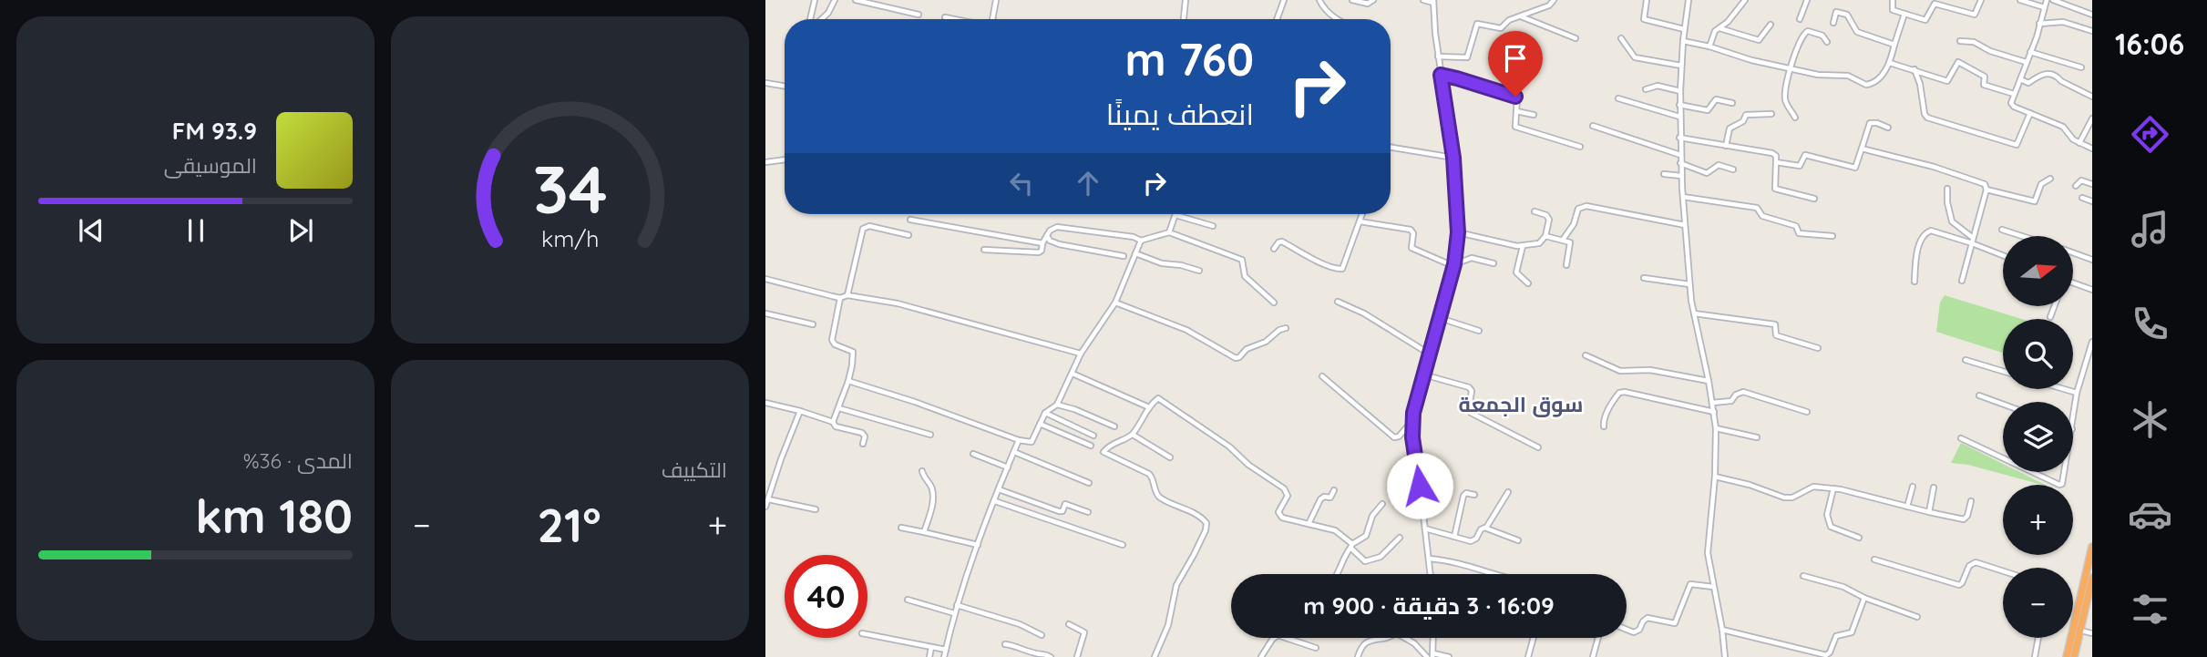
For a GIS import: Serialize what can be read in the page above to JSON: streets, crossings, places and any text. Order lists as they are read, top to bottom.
{
  "districts": ["سوق الجمعة"],
  "north": "right",
  "page": {
    "tabs": "16:06",
    "turn": ["760 m", "انعطف يمينًا"],
    "song": ["93.9 FM", "الموسيقى"],
    "map_buttons": ["+", "−"],
    "tile": [
      "التكييف",
      ["المدى · 36%", "180 km"]
    ],
    "heat": ["−", "21°", "+"],
    "limit": "40",
    "trip": "16:09 · 3 دقيقة · 900 m",
    "gauge": ["34", "km/h"]
  }
}
